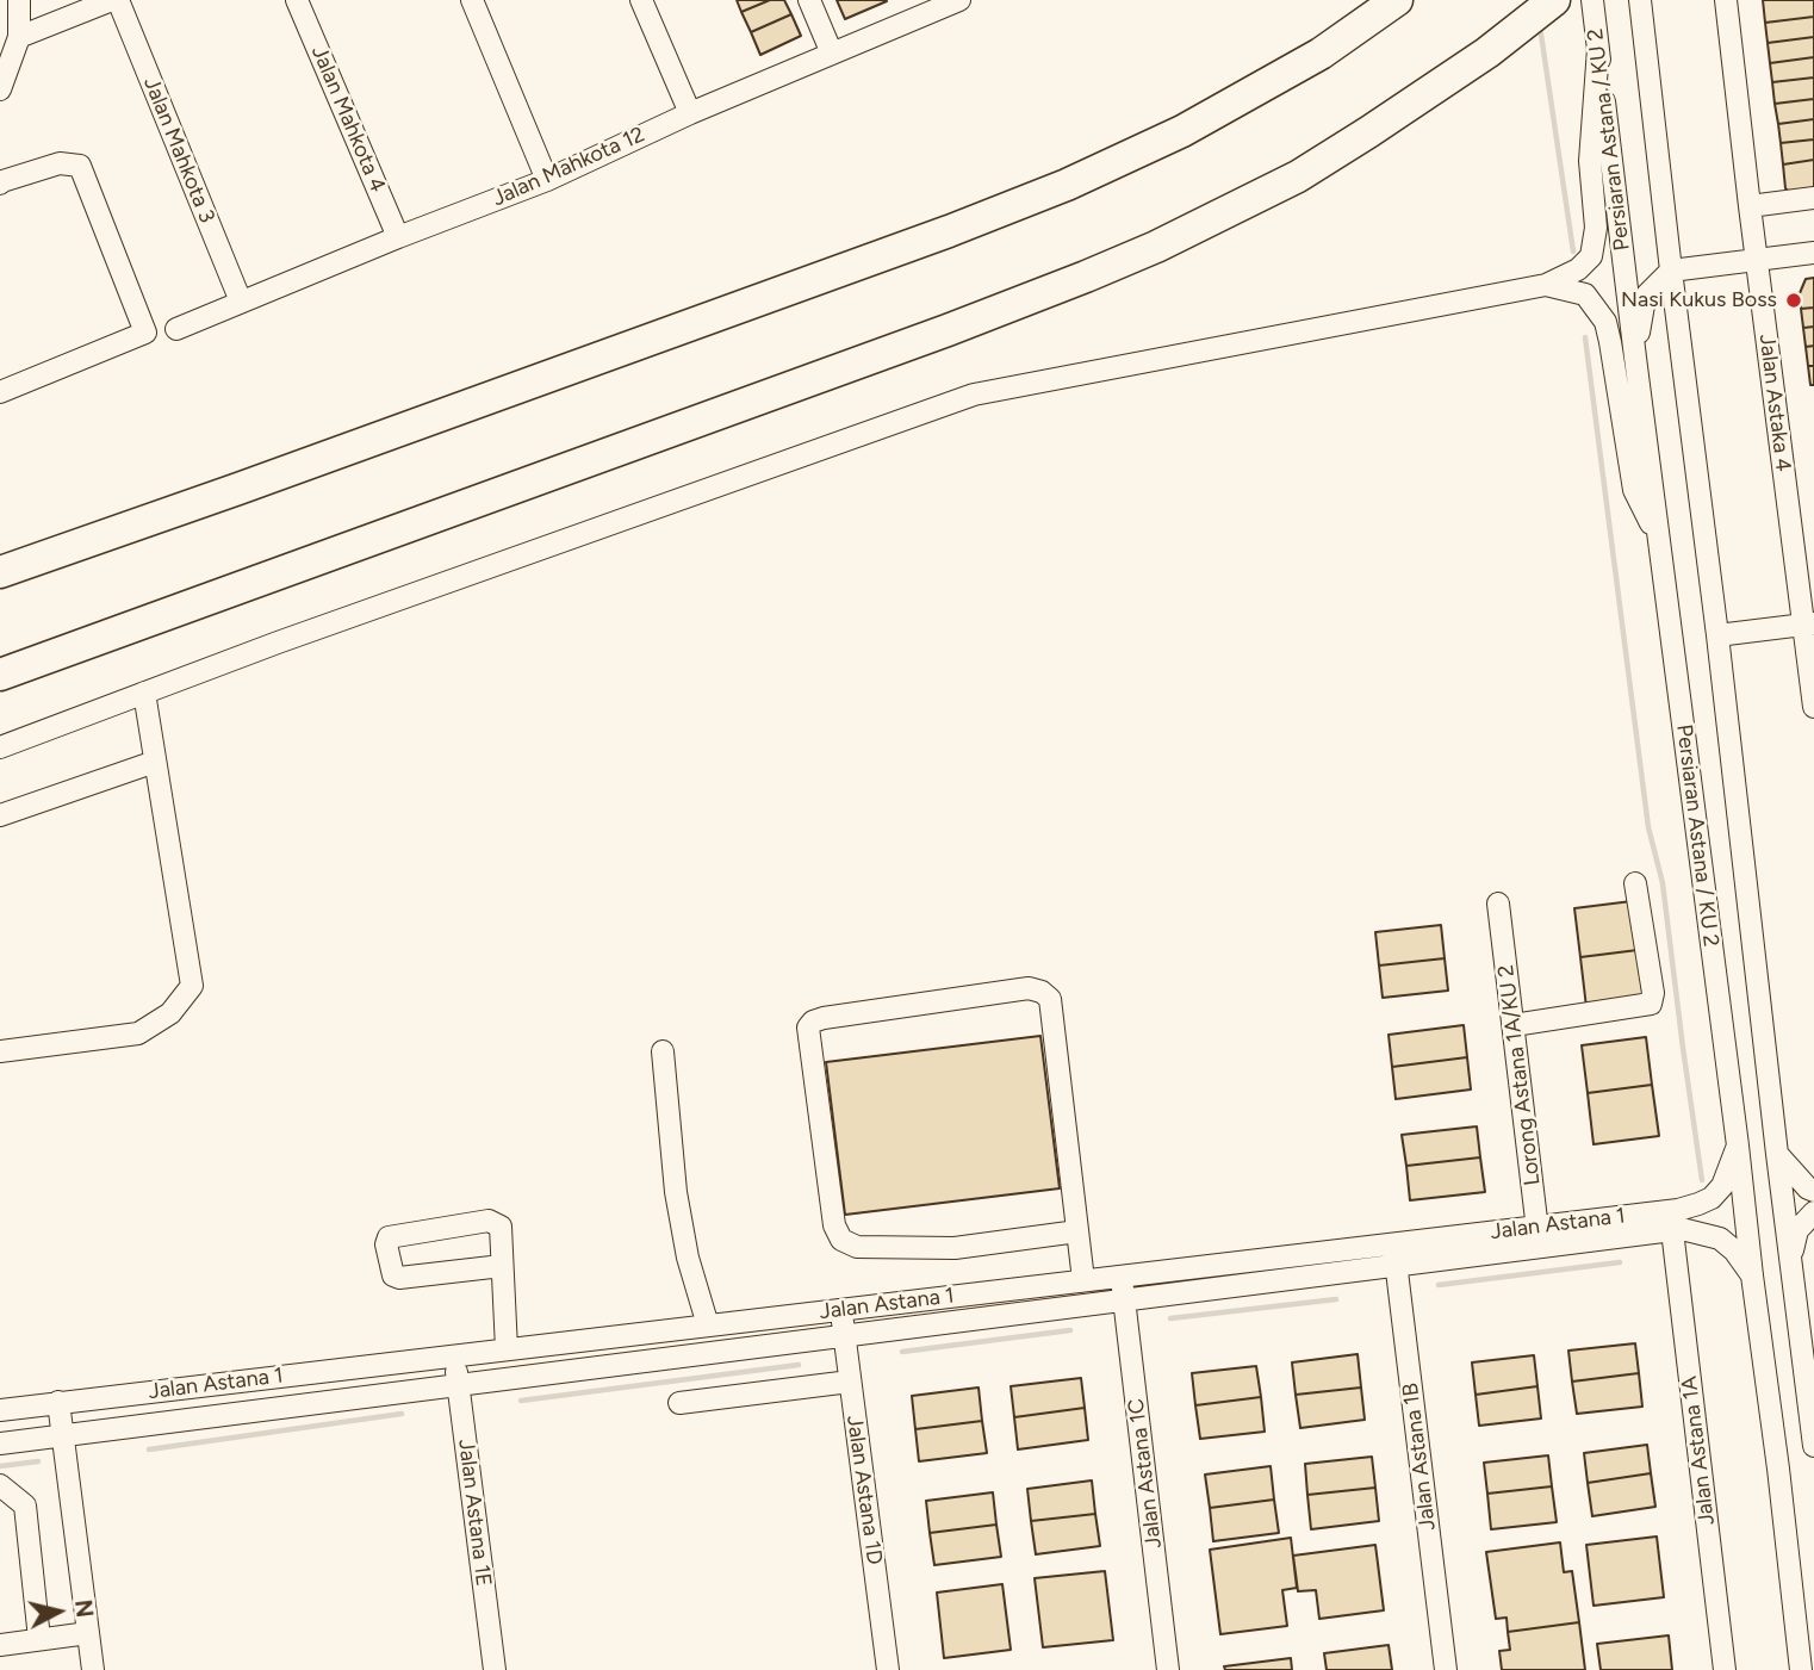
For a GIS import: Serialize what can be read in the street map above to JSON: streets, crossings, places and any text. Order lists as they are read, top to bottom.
{
  "streets": {
    "street": [
      "Jalan Mahkota 4",
      "Persiaran Astana / KU 2",
      "Jalan Mahkota 3",
      "Jalan Mahkota 12",
      "Jalan Astaka 4",
      "Lorong Astana 1A/KU 2",
      "Jalan Astana 1",
      "Jalan Astana 1A",
      "Jalan Astana 1B",
      "Jalan Astana 1C",
      "Jalan Astana 1D",
      "Jalan Astana 1E"
    ]
  },
  "crossings": [
    ["Jalan Mahkota 4", "Jalan Mahkota 12"],
    ["Persiaran Astana / KU 2", "Jalan Astana 1"],
    ["Jalan Mahkota 3", "Jalan Mahkota 12"],
    ["Lorong Astana 1A/KU 2", "Jalan Astana 1"],
    ["Jalan Astana 1", "Jalan Astana 1A"],
    ["Jalan Astana 1", "Jalan Astana 1B"],
    ["Jalan Astana 1", "Jalan Astana 1C"],
    ["Jalan Astana 1", "Jalan Astana 1D"],
    ["Jalan Astana 1", "Jalan Astana 1E"]
  ],
  "places": ["Nasi Kukus Boss"],
  "north": "right"
}
